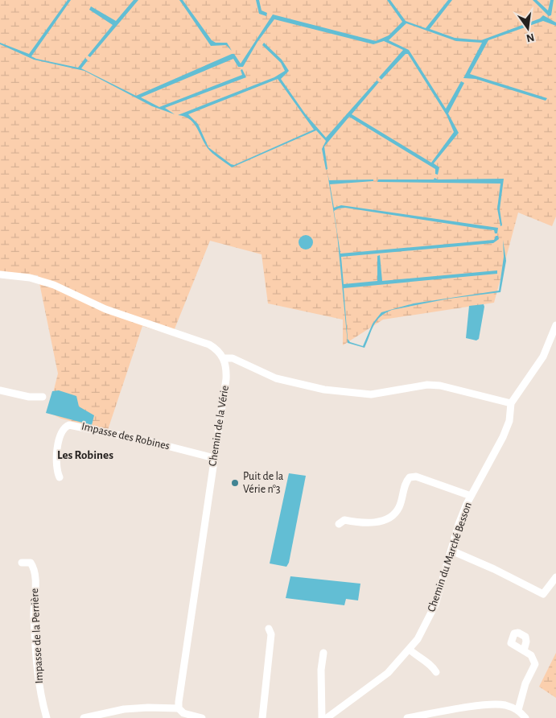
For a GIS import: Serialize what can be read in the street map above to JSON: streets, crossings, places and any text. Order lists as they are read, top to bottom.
{
  "streets": {
    "street": [
      "Chemin de la Vérie",
      "Impasse des Robines",
      "Chemin du Marché Besson",
      "Impasse de la Perrière"
    ]
  },
  "crossings": [
    ["Chemin de la Vérie", "Impasse des Robines"]
  ],
  "districts": ["Les Robines"],
  "places": ["Puit de la Vérie n°3"],
  "north": "bottom"
}
